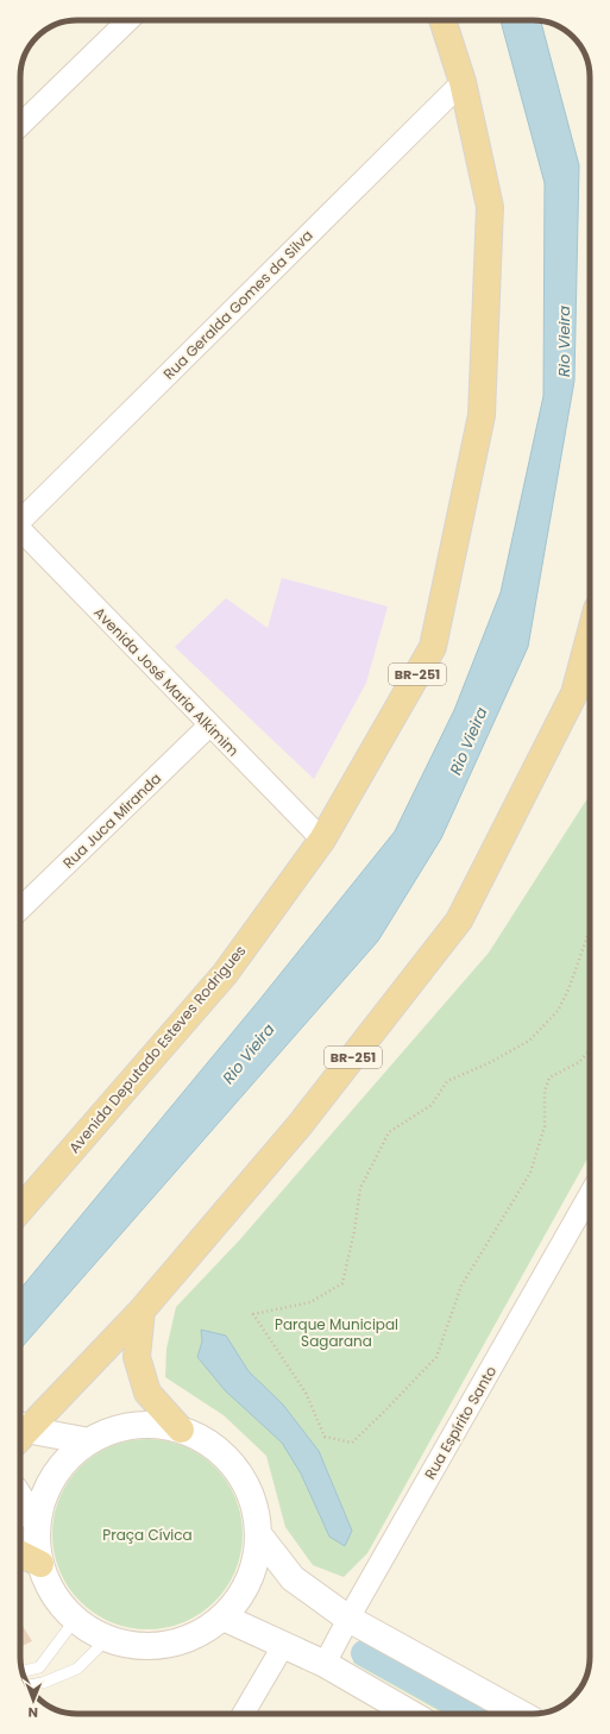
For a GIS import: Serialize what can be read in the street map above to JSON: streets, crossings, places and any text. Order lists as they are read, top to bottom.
{
  "streets": {
    "main road": ["BR-251", "Avenida Deputado Esteves Rodrigues"],
    "street": [
      "Rua Geralda Gomes da Silva",
      "Avenida José Maria Alkimim",
      "Rua Juca Miranda",
      "Rua Espírito Santo"
    ]
  },
  "crossings": [
    ["Rua Geralda Gomes da Silva", "Avenida Deputado Esteves Rodrigues"],
    ["Avenida José Maria Alkimim", "Rua Juca Miranda"],
    ["Avenida José Maria Alkimim", "Avenida Deputado Esteves Rodrigues"]
  ],
  "water": ["Rio Vieira"],
  "parks": ["Parque Municipal Sagarana", "Praça Cívica"],
  "north": "bottom"
}
